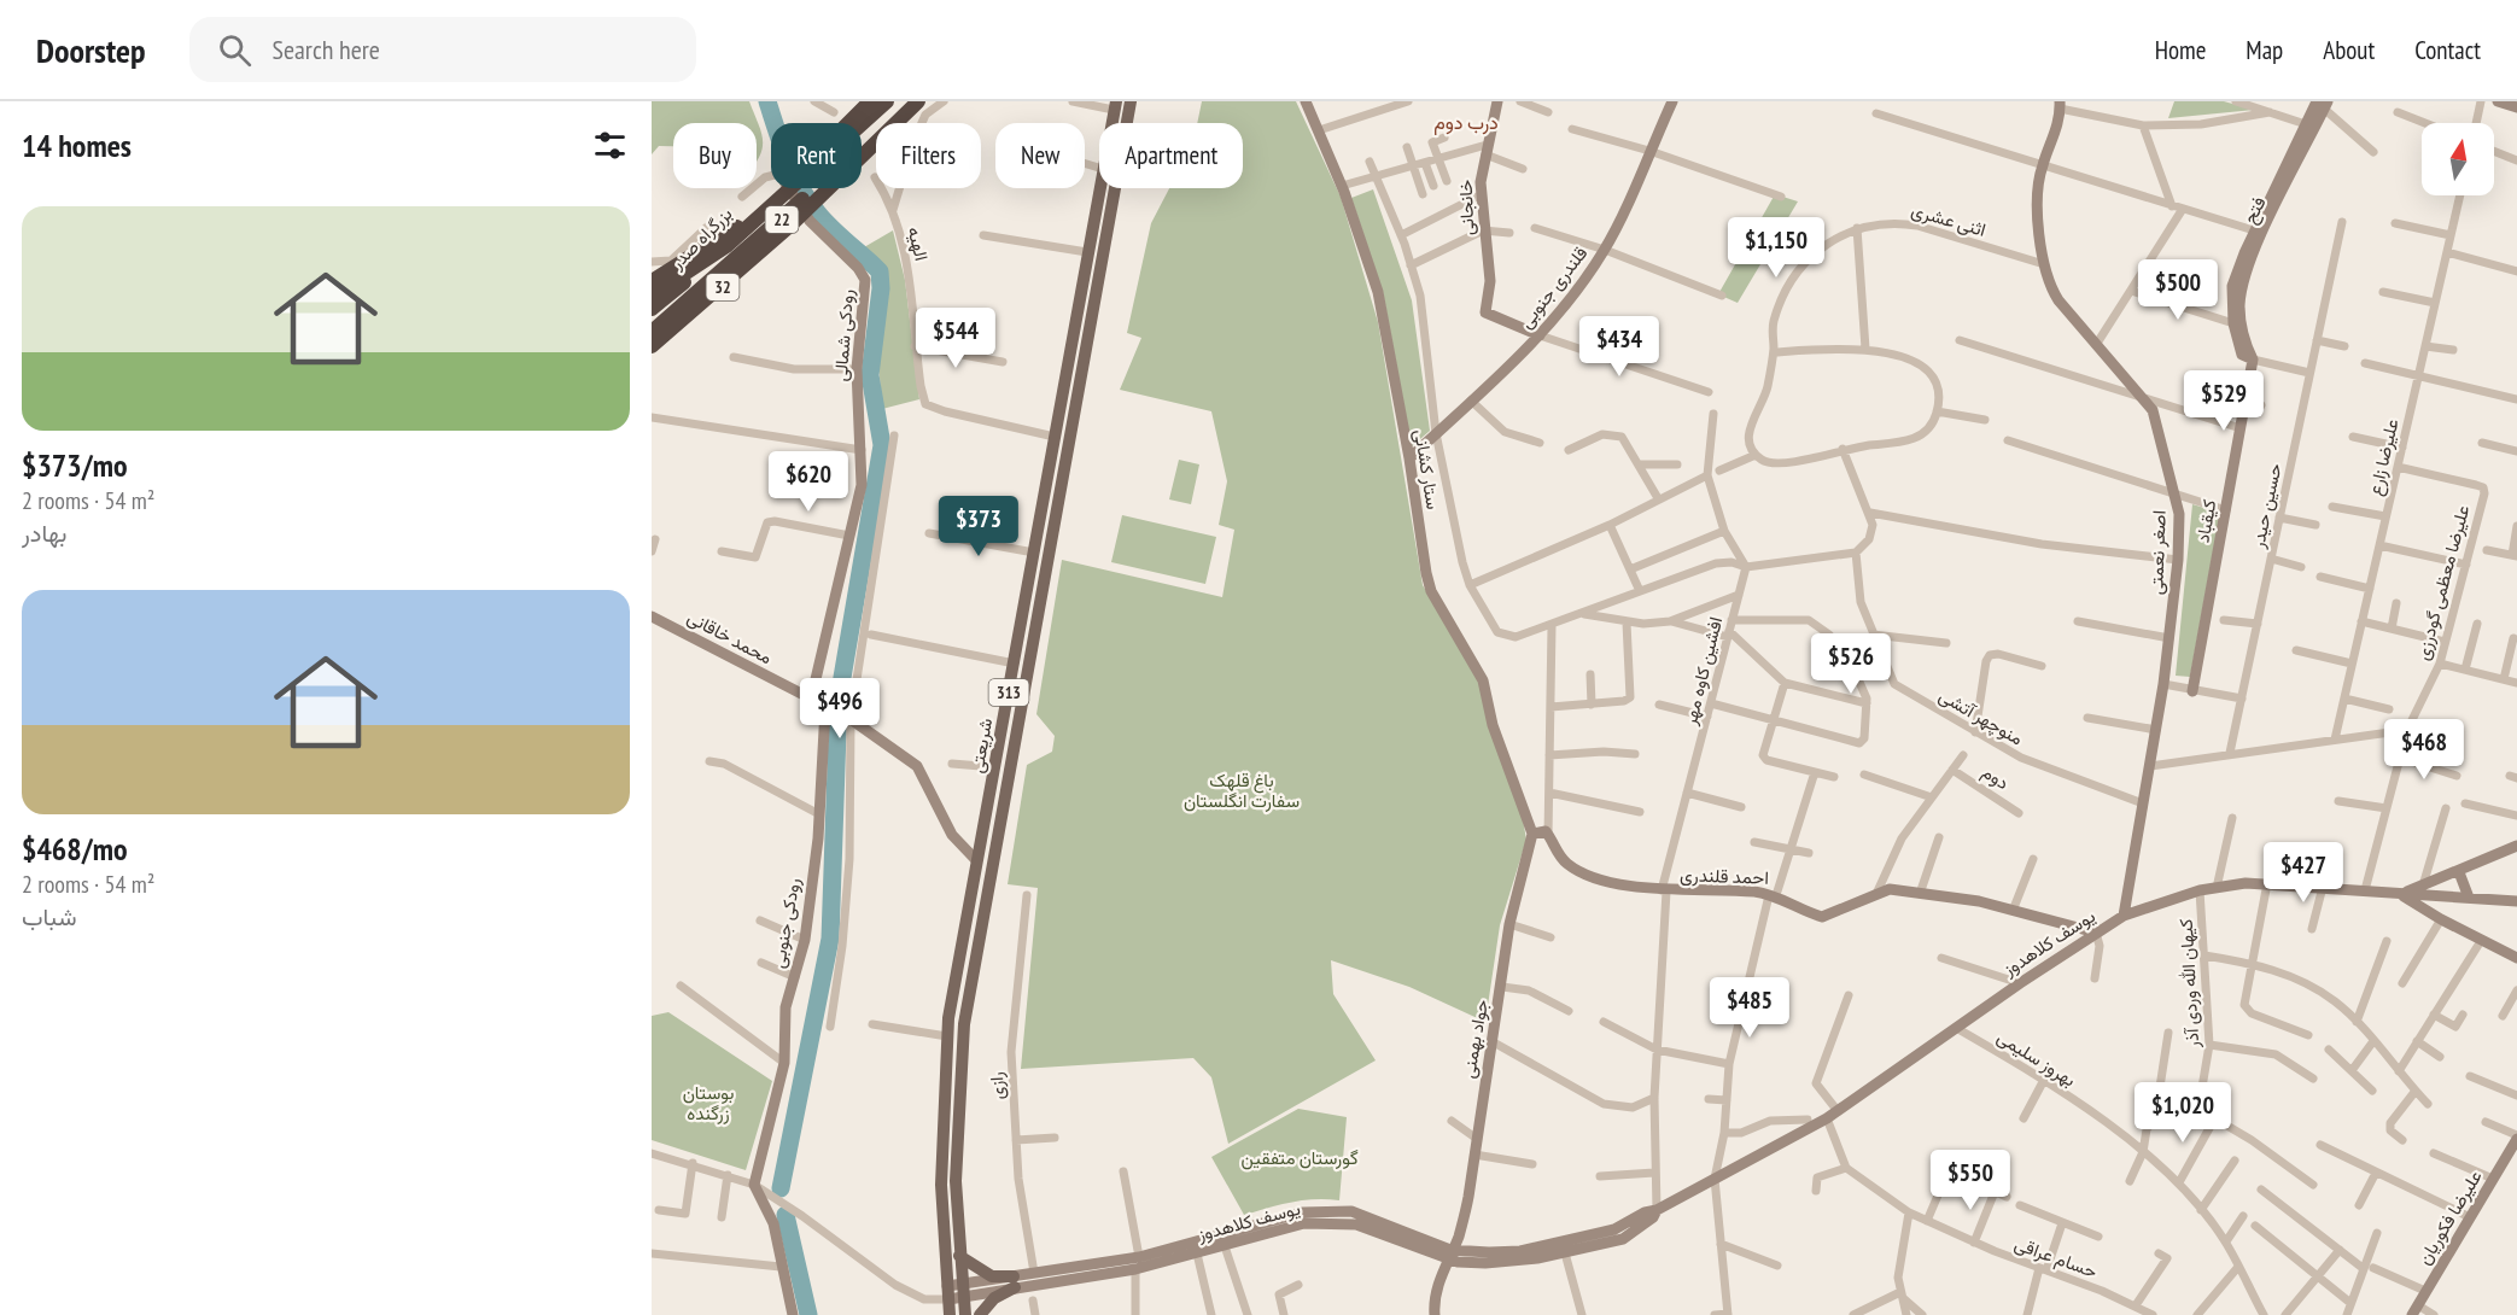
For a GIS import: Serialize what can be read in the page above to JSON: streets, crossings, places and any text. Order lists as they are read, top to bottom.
{
  "streets": {
    "highway": ["22", "بزرگراه صدر", "32"],
    "main road": ["313", "شریعتی"],
    "street": [
      "خانجانی",
      "فتح",
      "اثنی عشری",
      "الهیه",
      "قلندری جنوبی",
      "رودکی شمالی",
      "علیرضا زارع",
      "ستار کشانی",
      "حسین حیدر",
      "کیقباد",
      "اصغر نعمتی",
      "علیرضا معظمی گودرزی",
      "محمد خاقانی",
      "افشین کاوه مهر",
      "منوچهر آتشی",
      "دوم",
      "احمد قلندری",
      "رودکی جنوبی",
      "یوسف کلاهدوز",
      "کیهان الله وردی آذر",
      "جواد بهمنی",
      "بهروز سلیمی",
      "رازی",
      "علیرضا فکوریان",
      "حسام عراقی"
    ]
  },
  "crossings": [
    ["خانجانی", "قلندری جنوبی"],
    ["فتح", "کیقباد"],
    ["اثنی عشری", "اصغر نعمتی"],
    ["الهیه", "شریعتی"],
    ["قلندری جنوبی", "ستار کشانی"],
    ["رودکی شمالی", "محمد خاقانی"],
    ["علیرضا زارع", "علیرضا معظمی گودرزی"],
    ["ستار کشانی", "جواد بهمنی"],
    ["اصغر نعمتی", "منوچهر آتشی"],
    ["اصغر نعمتی", "یوسف کلاهدوز"],
    ["علیرضا معظمی گودرزی", "یوسف کلاهدوز"],
    ["محمد خاقانی", "شریعتی"],
    ["محمد خاقانی", "رودکی جنوبی"],
    ["افشین کاوه مهر", "احمد قلندری"],
    ["افشین کاوه مهر", "یوسف کلاهدوز"],
    ["شریعتی", "یوسف کلاهدوز"],
    ["احمد قلندری", "یوسف کلاهدوز"],
    ["یوسف کلاهدوز", "کیهان الله وردی آذر"],
    ["یوسف کلاهدوز", "جواد بهمنی"],
    ["یوسف کلاهدوز", "بهروز سلیمی"],
    ["یوسف کلاهدوز", "رازی"]
  ],
  "districts": ["درب دوم"],
  "parks": ["باغ قلهک سفارت انگلستان", "بوستان زرگنده", "گورستان متفقین"],
  "north": "top",
  "page": {
    "header": "Doorstep",
    "search": "Search here",
    "nav": [
      "Home",
      "Map",
      "About",
      "Contact"
    ],
    "heading": "14 homes",
    "chip": [
      "Buy",
      "Rent",
      "Filters",
      "New",
      "Apartment"
    ],
    "list": [
      {
        "name": "$373/mo",
        "note": "2 rooms · 54 m² · بهادر"
      },
      {
        "name": "$468/mo",
        "note": "2 rooms · 54 m² · شباب"
      }
    ],
    "price": [
      "$1,150",
      "$500",
      "$544",
      "$434",
      "$529",
      "$620",
      "$373",
      "$526",
      "$496",
      "$468",
      "$427",
      "$485",
      "$1,020",
      "$550"
    ]
  }
}
